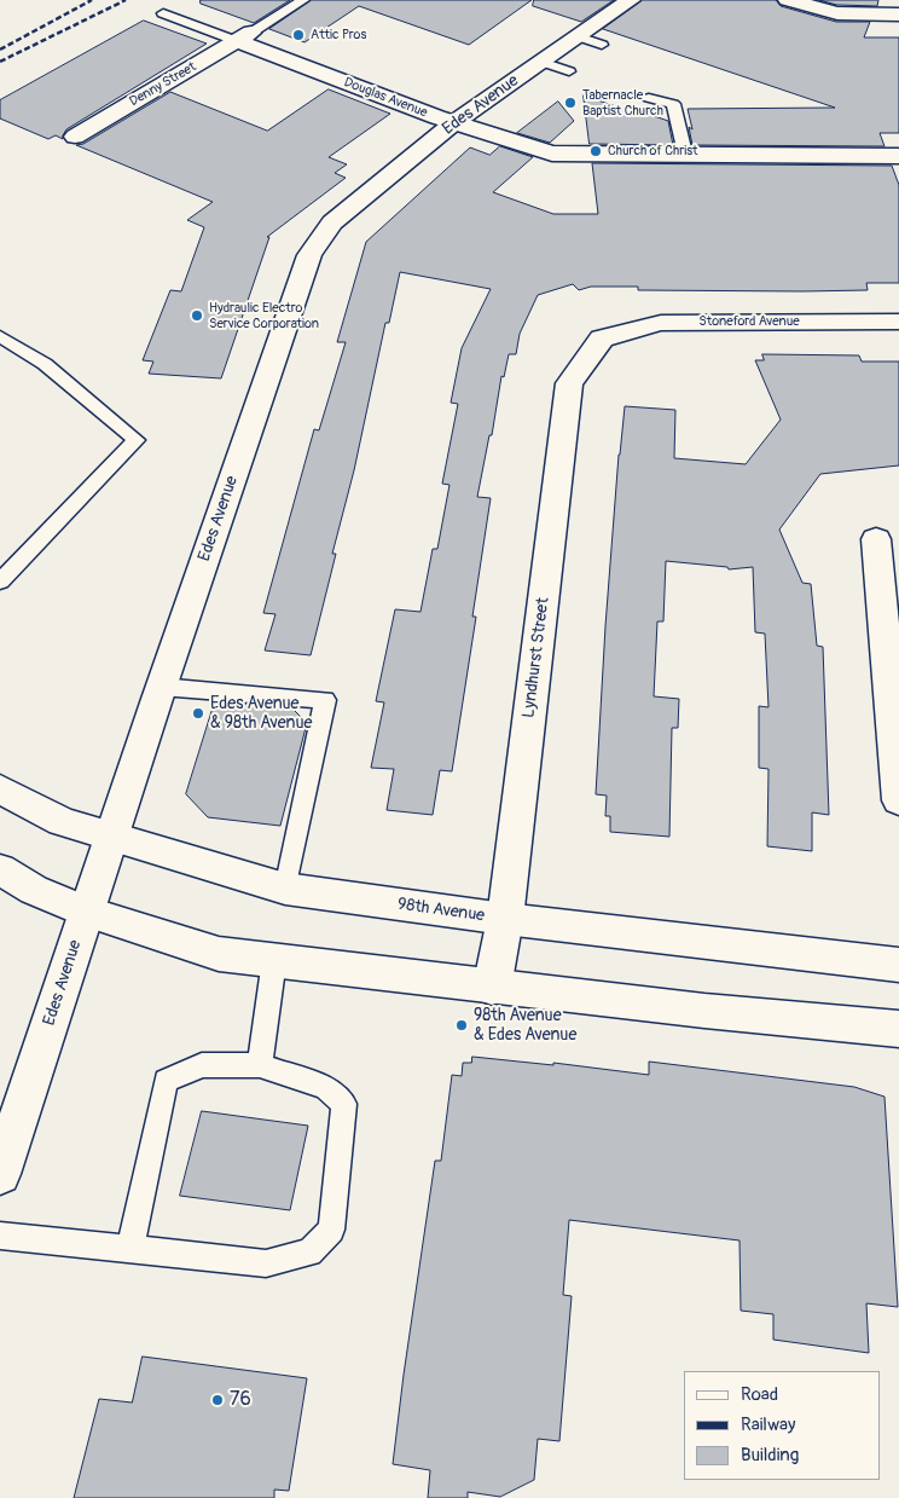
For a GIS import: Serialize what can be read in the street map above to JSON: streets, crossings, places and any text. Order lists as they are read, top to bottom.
{
  "streets": {
    "street": [
      "Denny Street",
      "Douglas Avenue",
      "Edes Avenue",
      "Stoneford Avenue",
      "Lyndhurst Street",
      "98th Avenue"
    ]
  },
  "crossings": [
    ["Denny Street", "Douglas Avenue"],
    ["Douglas Avenue", "Edes Avenue"],
    ["Edes Avenue", "98th Avenue"],
    ["Stoneford Avenue", "Lyndhurst Street"],
    ["Lyndhurst Street", "98th Avenue"]
  ],
  "places": [
    "Attic Pros",
    "Tabernacle Baptist Church",
    "Church of Christ",
    "Hydraulic Electro Service Corporation",
    "Edes Avenue & 98th Avenue",
    "98th Avenue & Edes Avenue",
    "76"
  ],
  "legend": ["Road", "Railway", "Building"]
}
